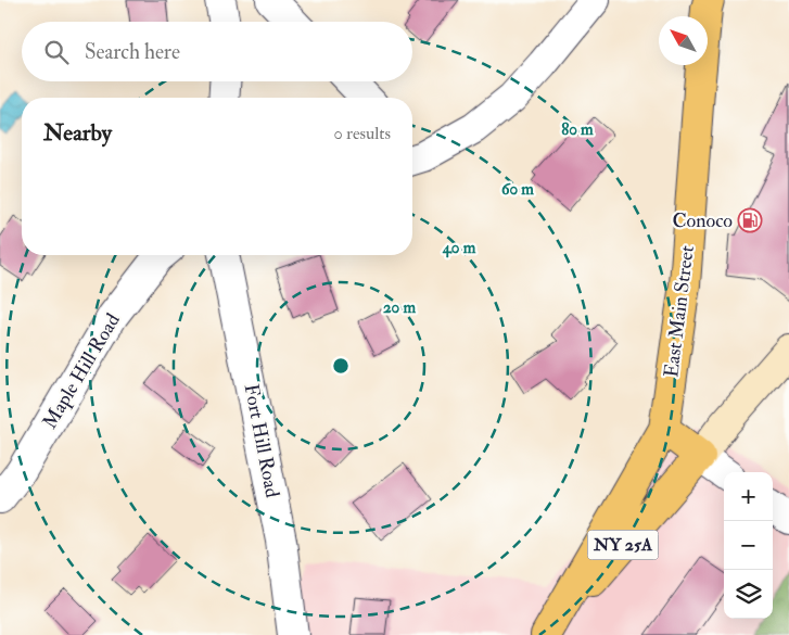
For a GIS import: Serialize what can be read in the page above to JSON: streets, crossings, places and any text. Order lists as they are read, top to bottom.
{
  "streets": {
    "main road": ["East Main Street", "NY 25A"],
    "street": ["Maple Hill Road", "Fort Hill Road"]
  },
  "places": {
    "fuel station": ["Conoco"]
  },
  "north": "top left",
  "page": {
    "search": "Search here",
    "heading": ["Nearby", "0 results"],
    "map_buttons": ["+", "−"]
  },
  "rings": [
    "80 m",
    "60 m",
    "40 m",
    "20 m"
  ]
}
